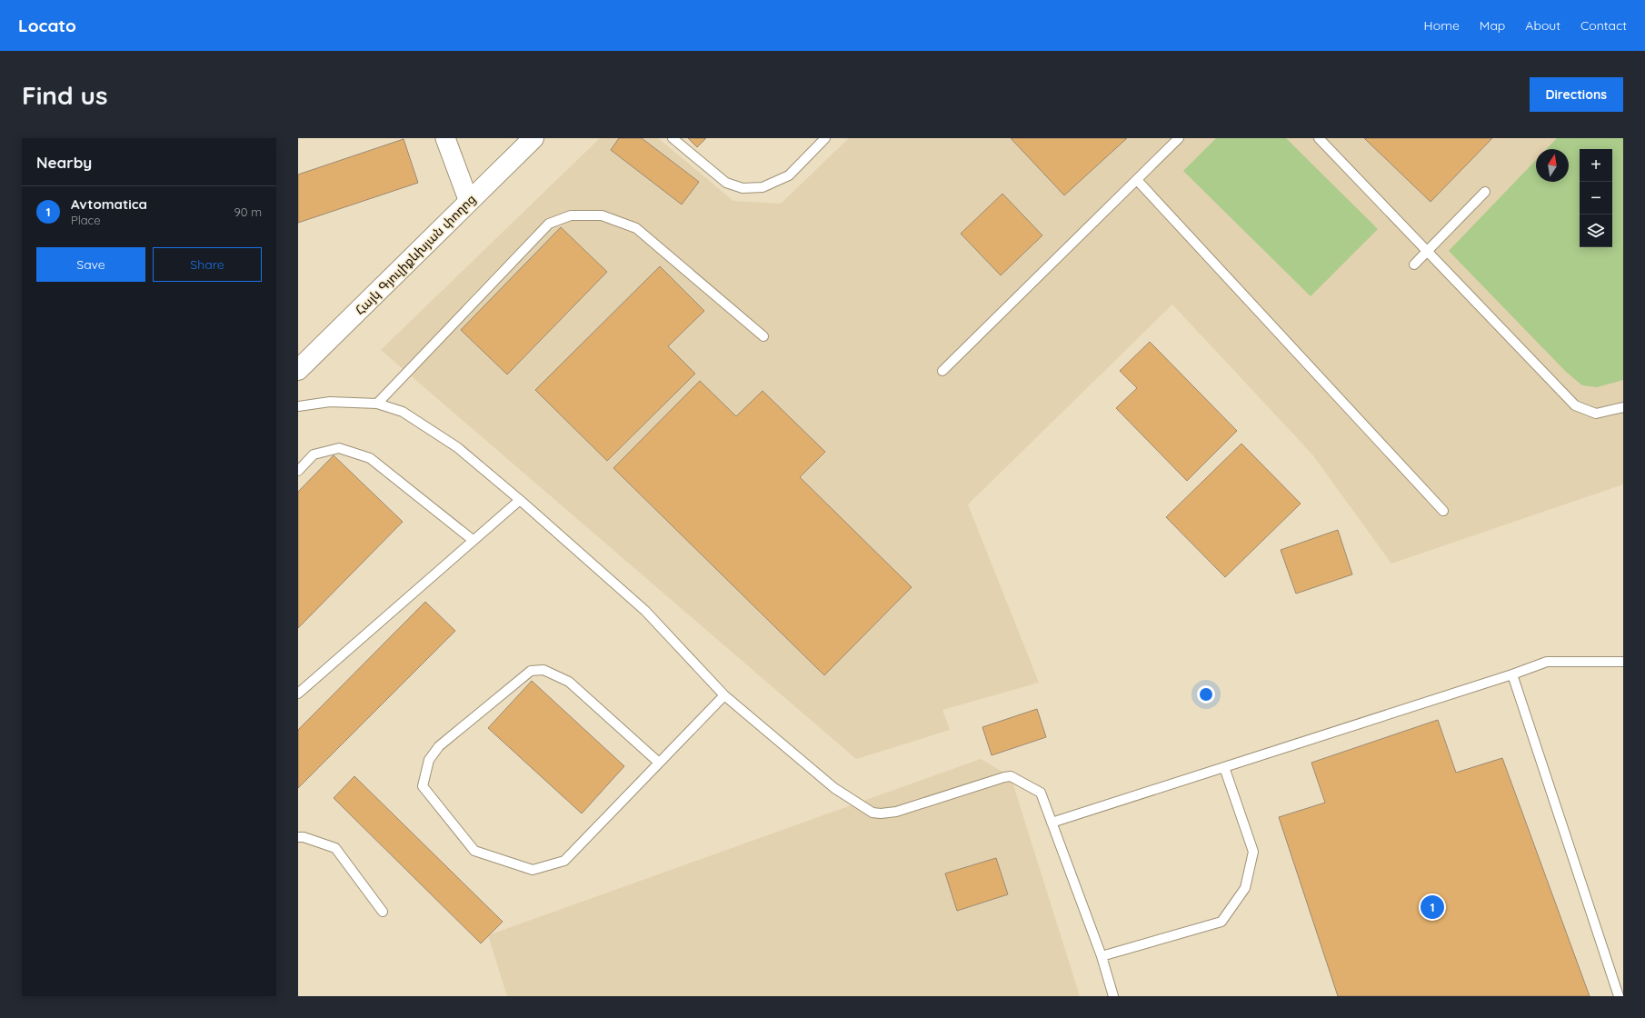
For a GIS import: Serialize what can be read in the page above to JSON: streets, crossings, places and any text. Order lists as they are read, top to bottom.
{
  "streets": {
    "street": ["Հայկ Գյուլիքևխյան փողոց"]
  },
  "north": "top",
  "page": {
    "header": "Locato",
    "nav": [
      "Home",
      "Map",
      "About",
      "Contact"
    ],
    "buttons": [
      "Directions",
      ["Save", "Share"]
    ],
    "title": "Find us",
    "heading": "Nearby",
    "map_buttons": ["+", "−"],
    "list": [
      {
        "mark": "1",
        "name": "Avtomatica",
        "note": "Place",
        "value": "90 m"
      }
    ],
    "pins": "1"
  }
}
